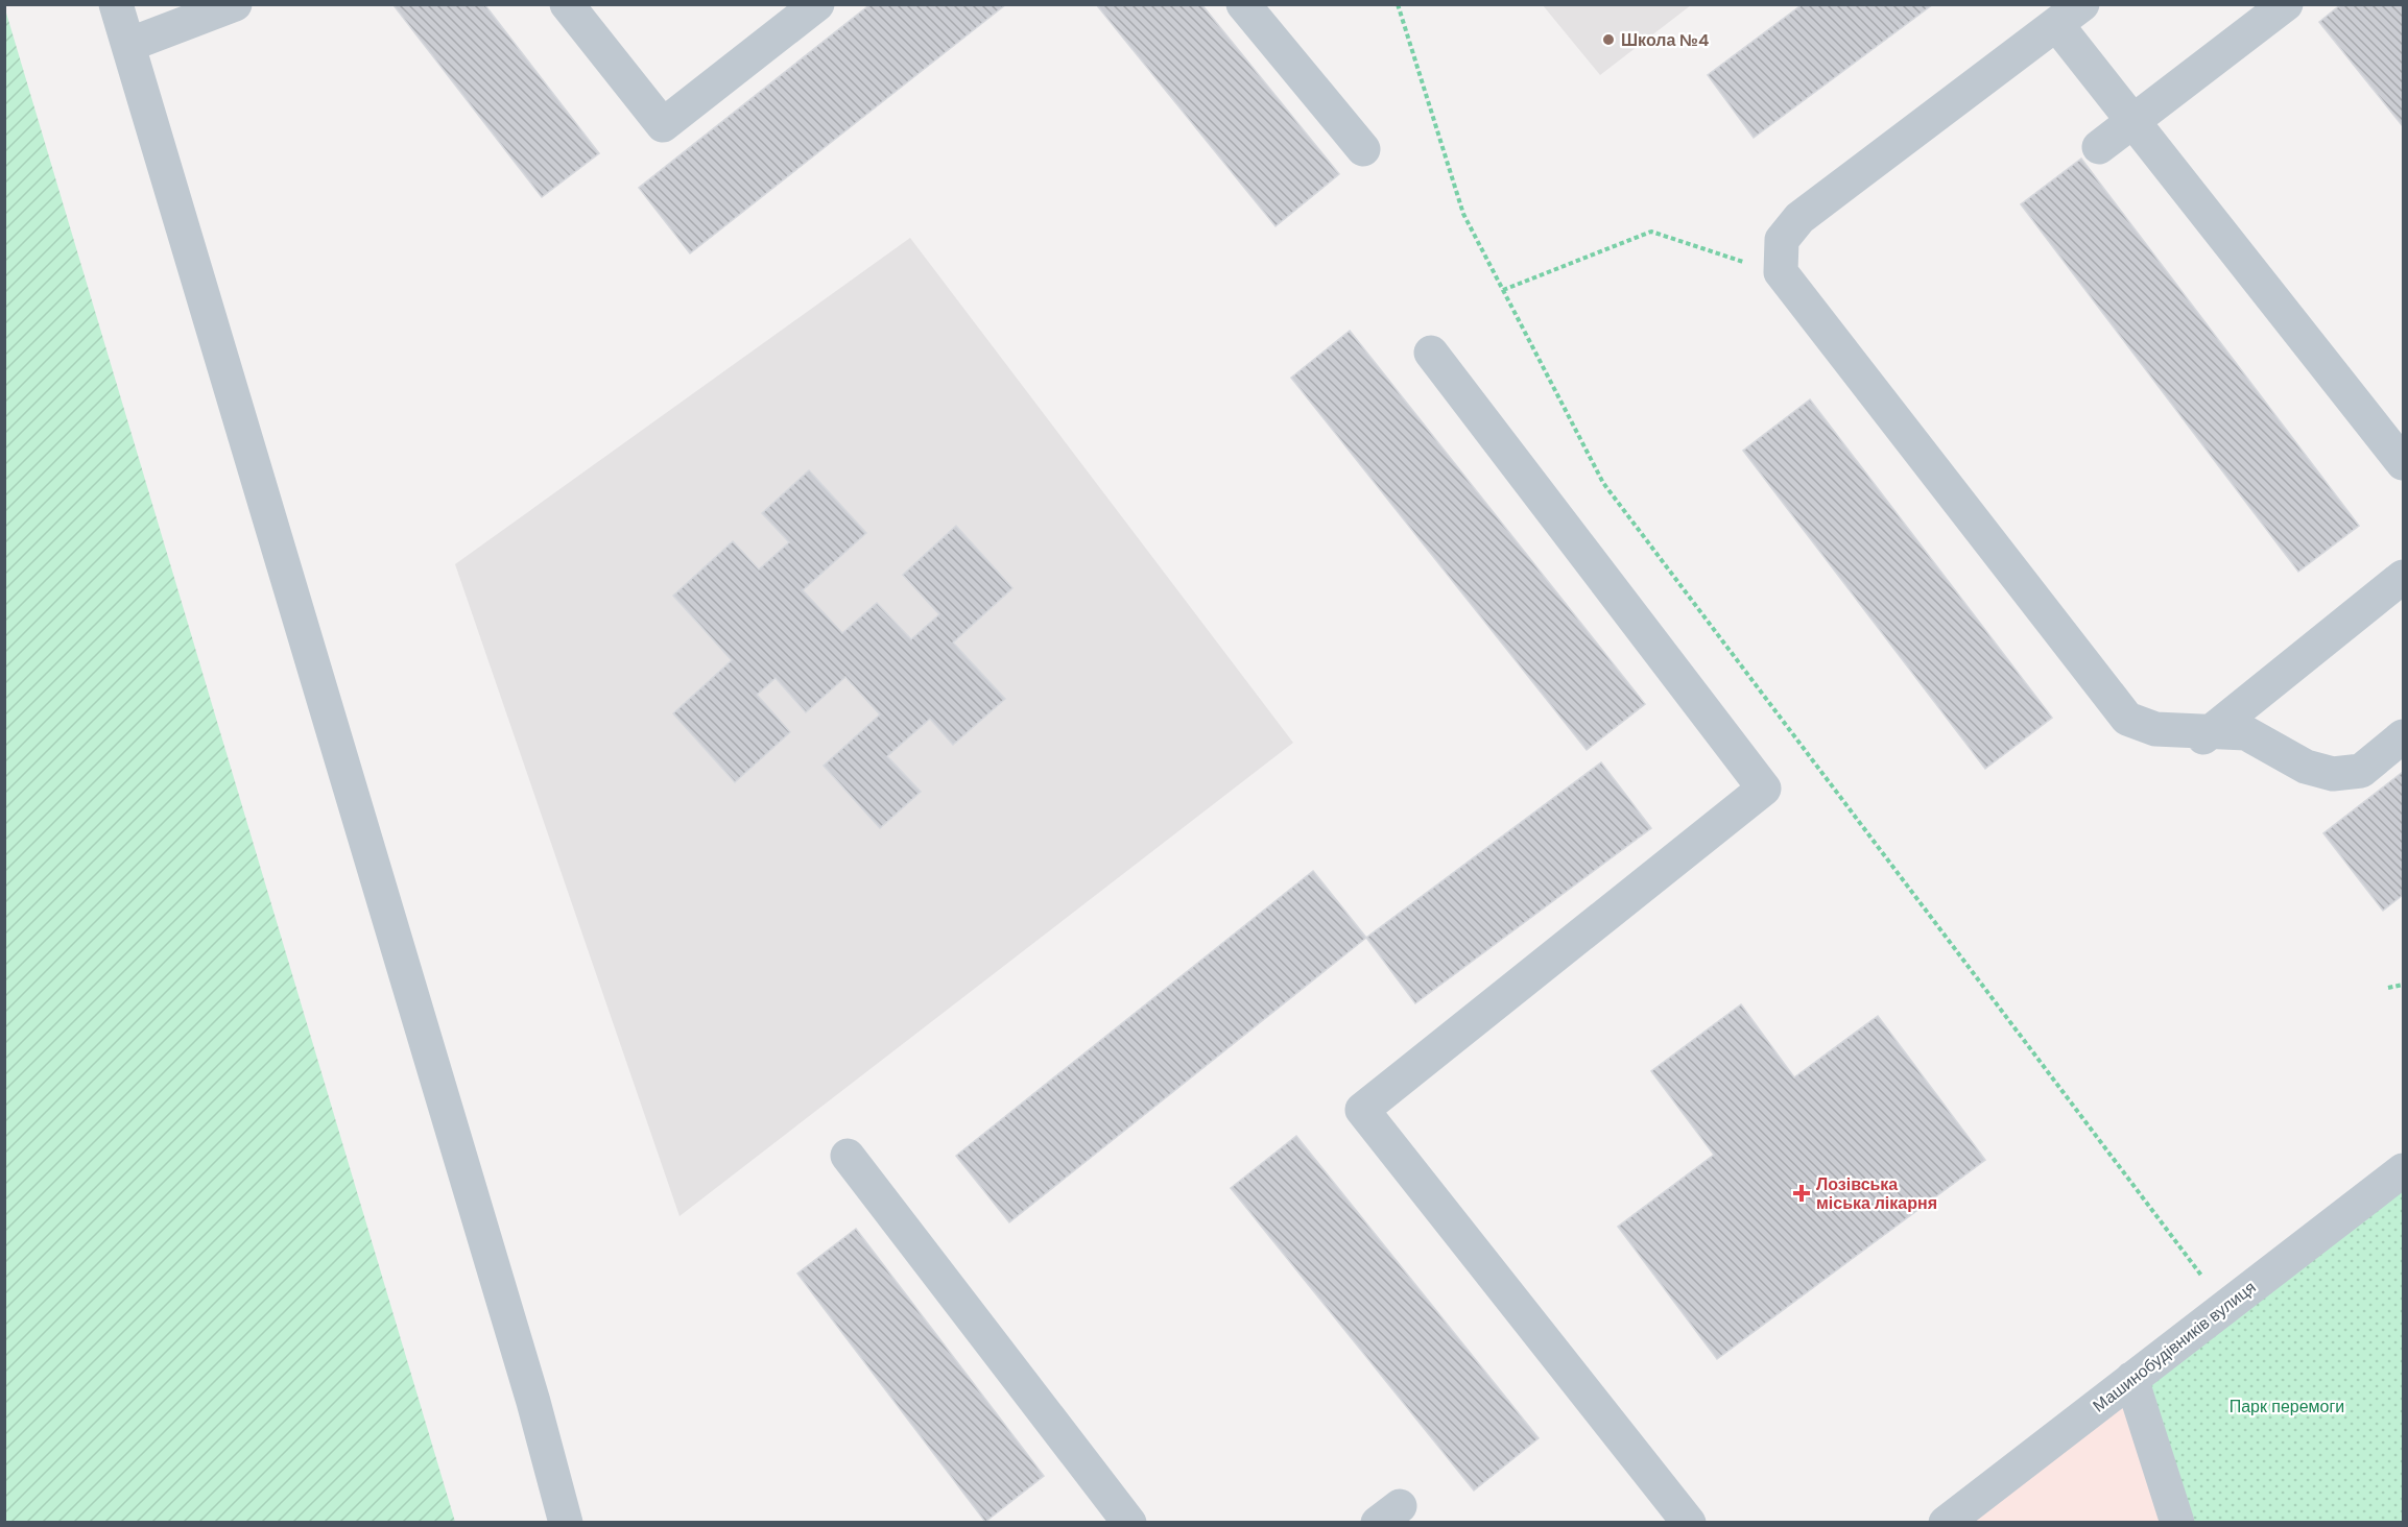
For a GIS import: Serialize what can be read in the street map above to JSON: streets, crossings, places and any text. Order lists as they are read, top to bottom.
{
  "streets": {
    "street": ["Машинобудівників вулиця"]
  },
  "parks": ["Парк перемоги"],
  "places": {
    "other": ["Школа №4"],
    "health": ["Лозівська міська лікарня"]
  }
}
